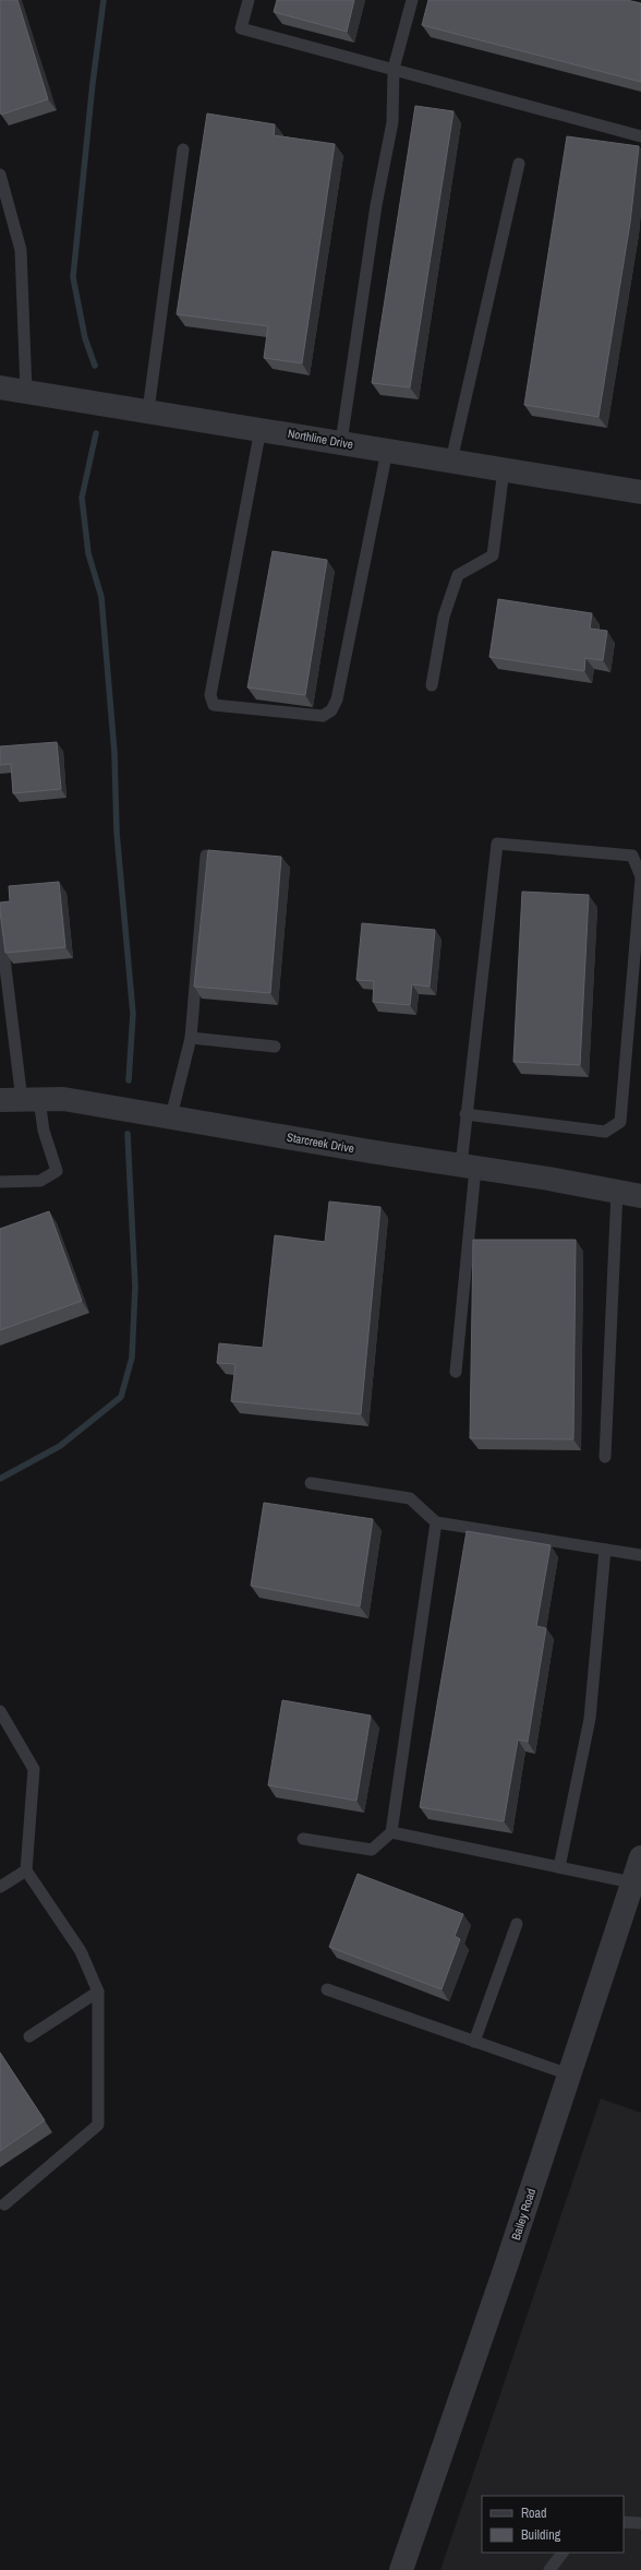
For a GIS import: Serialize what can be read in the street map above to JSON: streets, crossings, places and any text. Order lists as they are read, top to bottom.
{
  "streets": {
    "street": ["Northline Drive", "Starcreek Drive", "Bailey Road"]
  },
  "legend": ["Road", "Building"]
}
